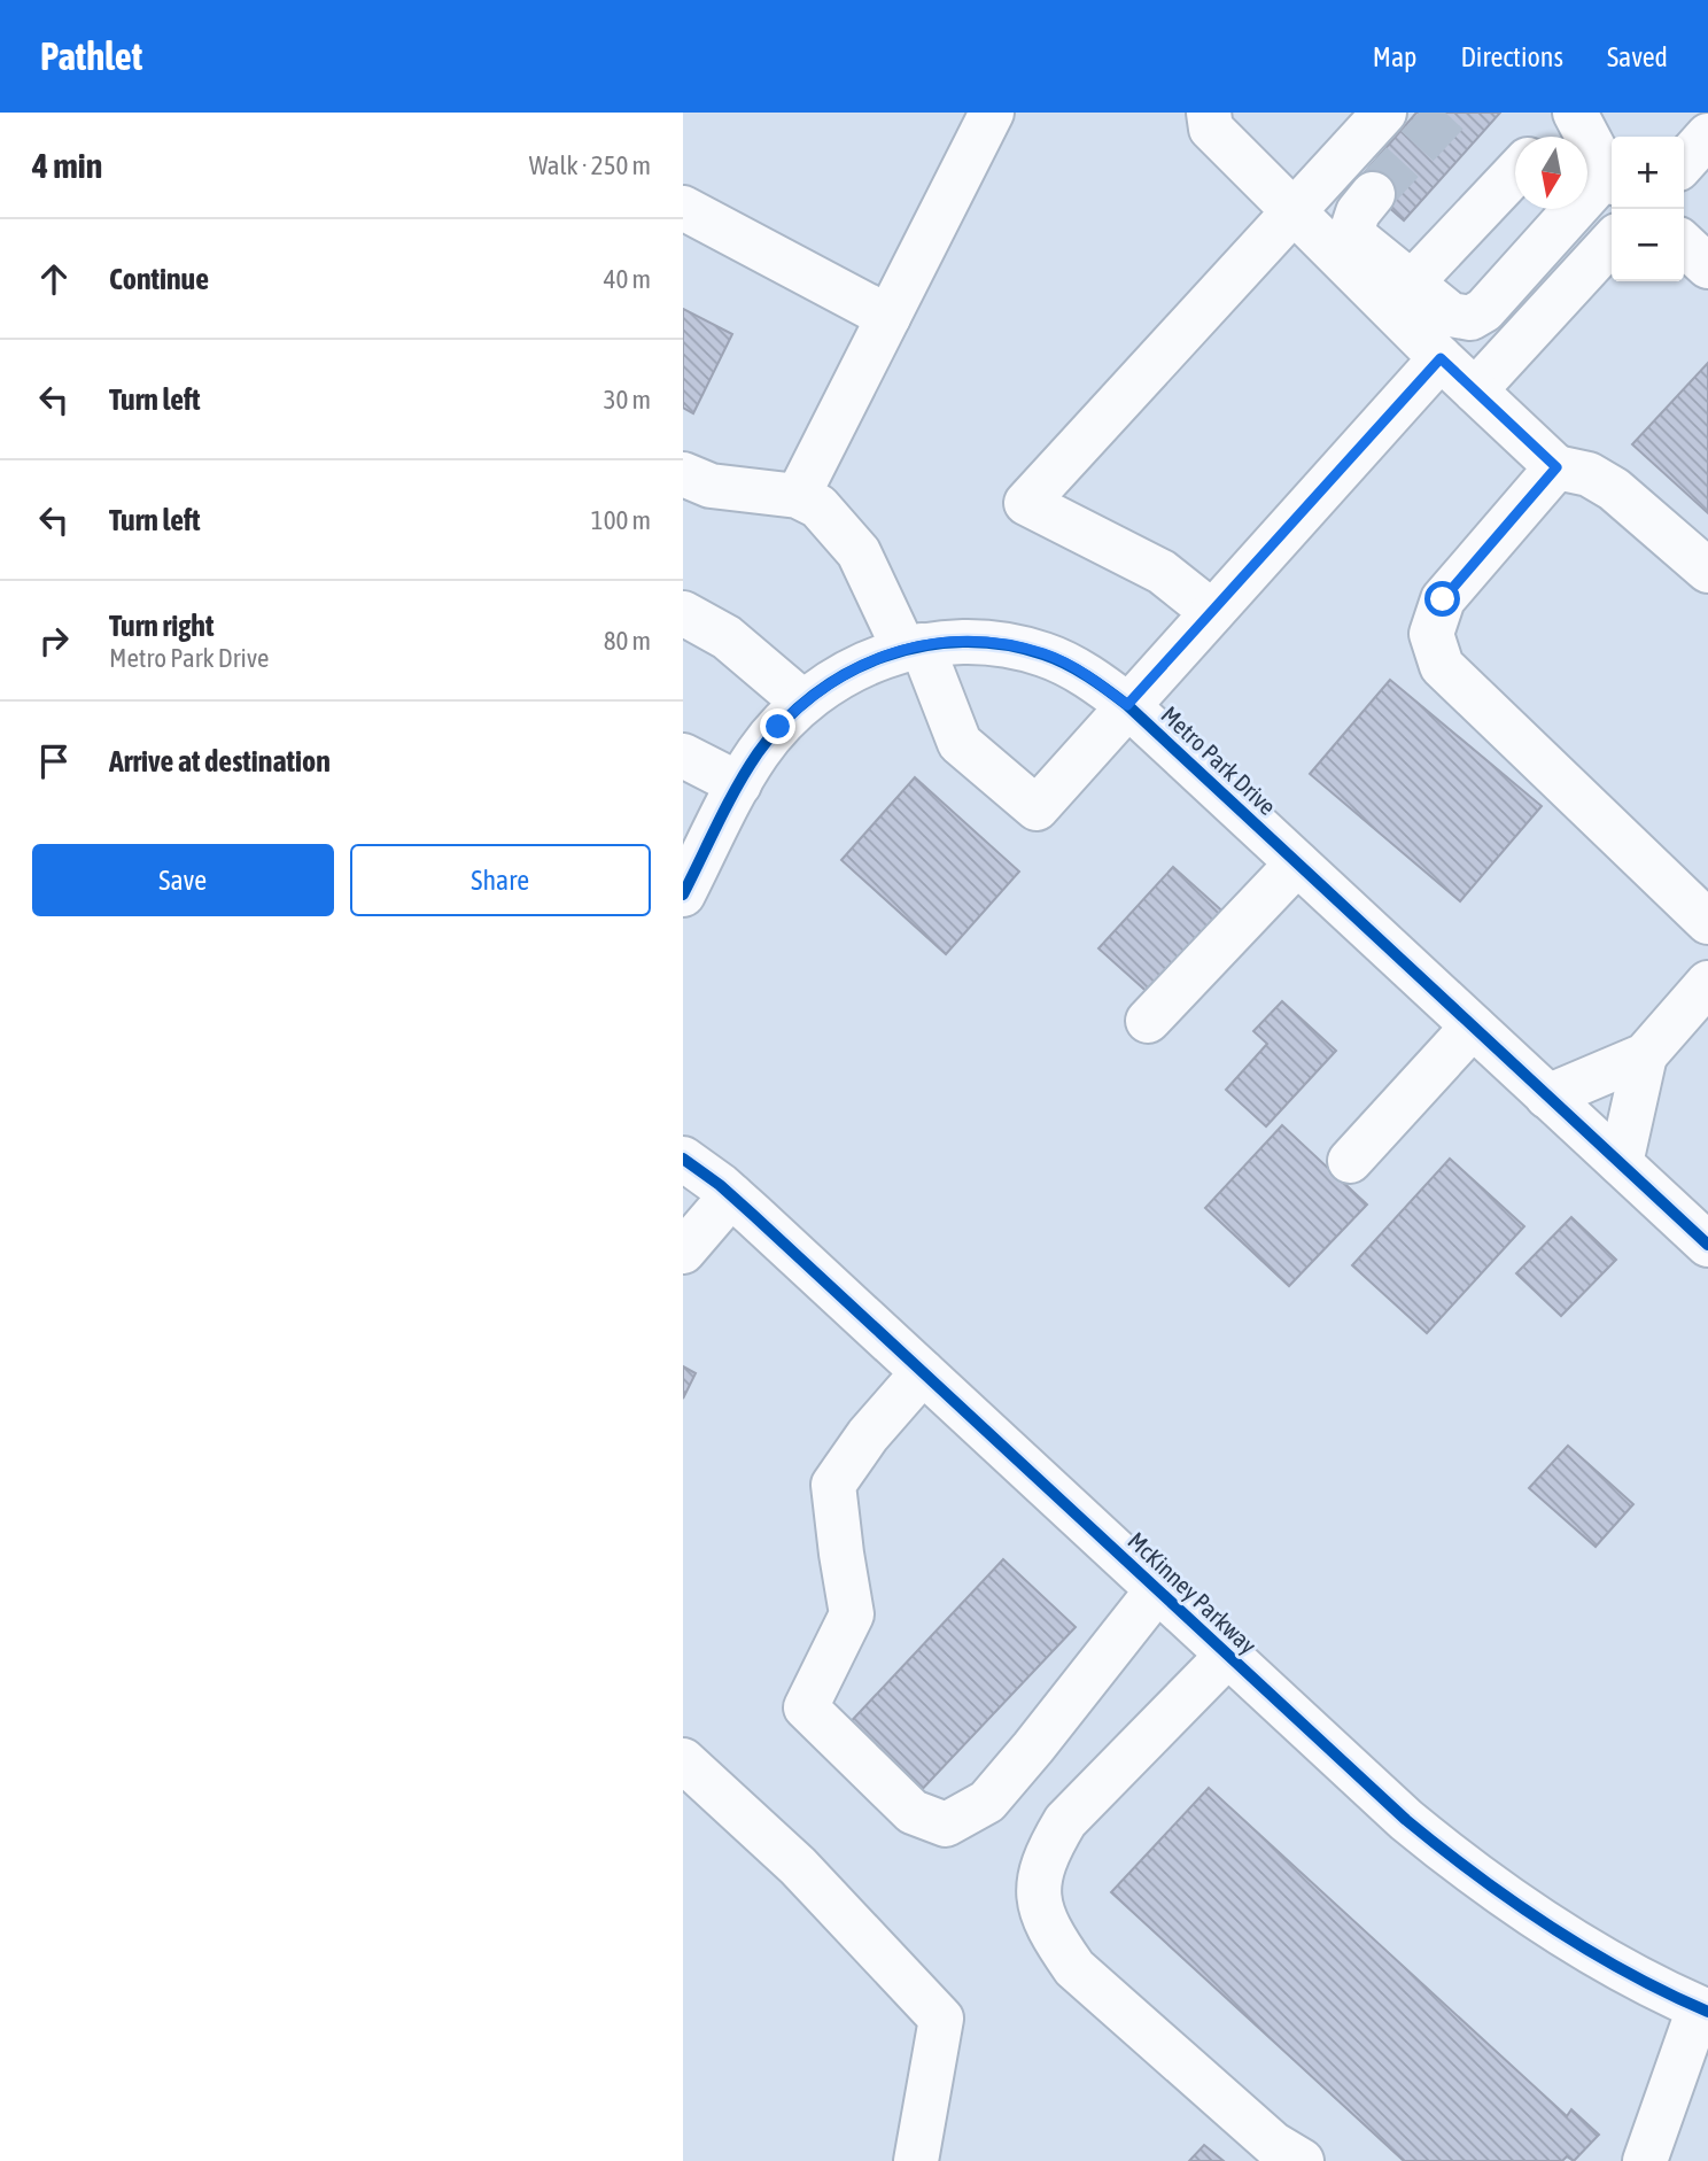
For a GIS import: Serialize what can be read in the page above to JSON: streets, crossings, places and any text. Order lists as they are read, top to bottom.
{
  "streets": {
    "street": ["Metro Park Drive", "McKinney Parkway"]
  },
  "north": "bottom",
  "page": {
    "header": "Pathlet",
    "nav": ["Map", "Directions", "Saved"],
    "heading": ["4 min", "Walk · 250 m"],
    "map_buttons": ["+", "−"],
    "list": [
      ["Continue", "40 m"],
      ["Turn left", "30 m"],
      ["Turn left", "100 m"],
      ["Turn right", "Metro Park Drive", "80 m"],
      "Arrive at destination"
    ],
    "buttons": ["Save", "Share"]
  }
}
